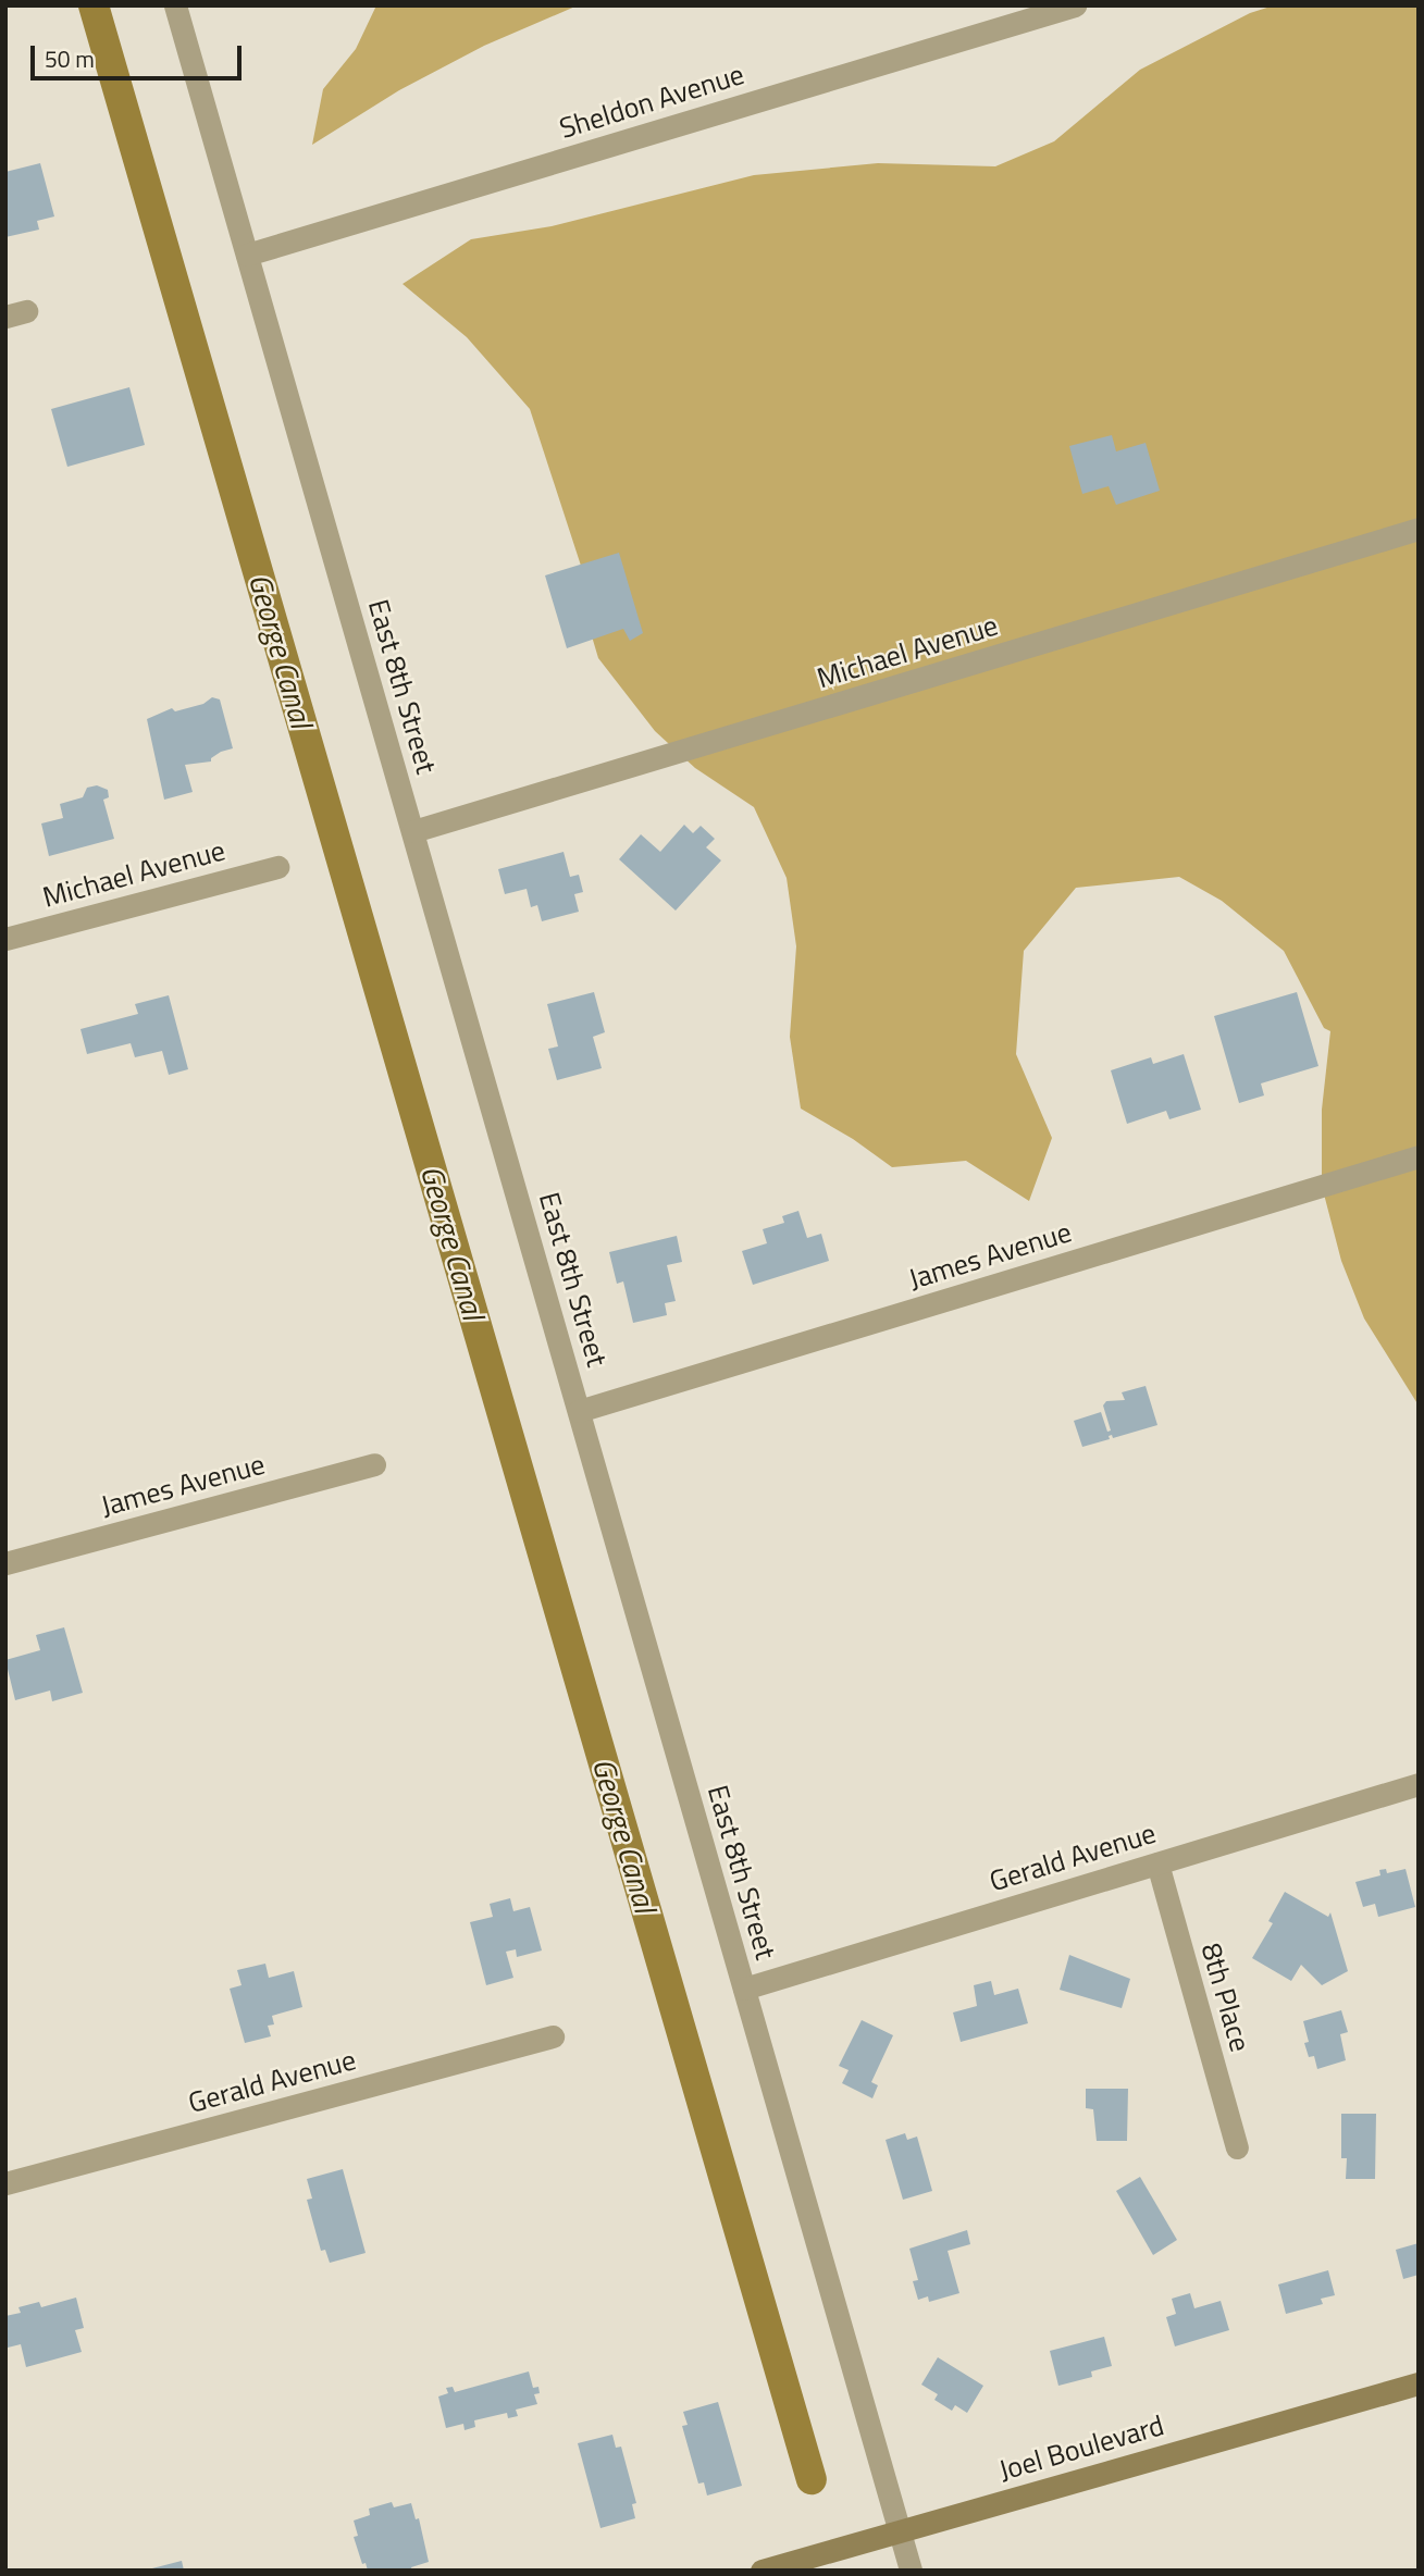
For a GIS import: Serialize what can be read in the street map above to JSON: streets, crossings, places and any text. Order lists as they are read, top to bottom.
{
  "streets": {
    "main road": ["Joel Boulevard"],
    "street": [
      "Sheldon Avenue",
      "Michael Avenue",
      "East 8th Street",
      "James Avenue",
      "Gerald Avenue",
      "8th Place"
    ]
  },
  "crossings": [
    ["Sheldon Avenue", "East 8th Street"],
    ["Michael Avenue", "East 8th Street"],
    ["East 8th Street", "James Avenue"],
    ["East 8th Street", "Gerald Avenue"],
    ["East 8th Street", "Joel Boulevard"],
    ["Gerald Avenue", "8th Place"]
  ],
  "water": ["George Canal"],
  "scale_bar": "50 m"
}
